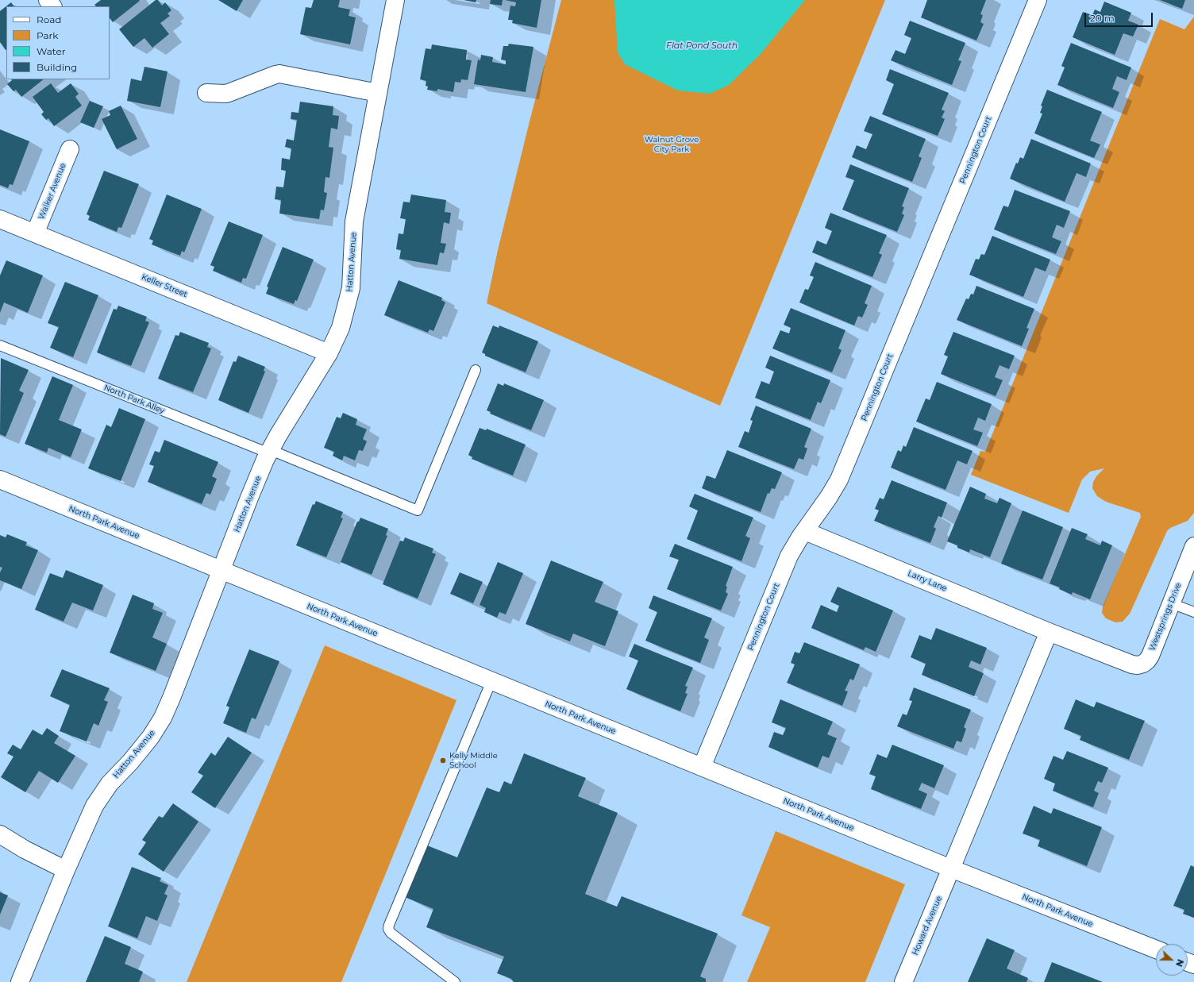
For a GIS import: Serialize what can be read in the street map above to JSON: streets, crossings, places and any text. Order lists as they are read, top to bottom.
{
  "streets": {
    "street": [
      "Pennington Court",
      "Walker Avenue",
      "Hatton Avenue",
      "Keller Street",
      "North Park Avenue",
      "Larry Lane",
      "Westsprings Drive",
      "Howard Avenue"
    ],
    "lane": ["North Park Alley"]
  },
  "crossings": [
    ["Pennington Court", "North Park Avenue"],
    ["Pennington Court", "Larry Lane"],
    ["Walker Avenue", "Keller Street"],
    ["Hatton Avenue", "Keller Street"],
    ["Hatton Avenue", "North Park Alley"],
    ["Hatton Avenue", "North Park Avenue"],
    ["North Park Avenue", "Howard Avenue"],
    ["Larry Lane", "Westsprings Drive"],
    ["Larry Lane", "Howard Avenue"],
    ["Westsprings Drive", "Howard Avenue"]
  ],
  "water": ["Flat Pond South"],
  "parks": ["Walnut Grove City Park"],
  "places": ["Kelly Middle School"],
  "legend": [
    "Road",
    "Park",
    "Water",
    "Building"
  ],
  "scale_bar": "20 m",
  "north": "right"
}
